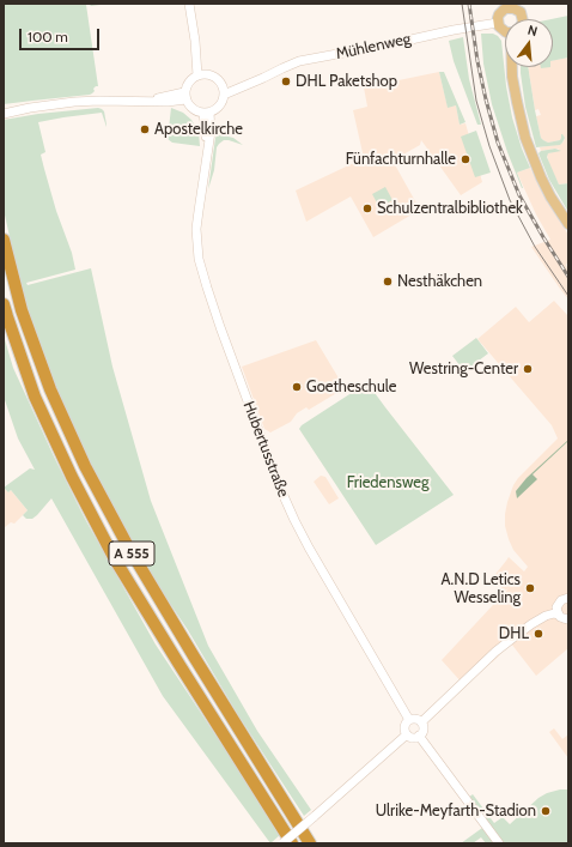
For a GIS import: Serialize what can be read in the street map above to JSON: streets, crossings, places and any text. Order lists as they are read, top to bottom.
{
  "streets": {
    "highway": ["A 555"],
    "street": ["Mühlenweg", "Hubertusstraße"]
  },
  "crossings": [
    ["Mühlenweg", "Hubertusstraße"]
  ],
  "parks": ["Friedensweg"],
  "places": [
    "DHL Paketshop",
    "Apostelkirche",
    "Fünfachturnhalle",
    "Schulzentralbibliothek",
    "Nesthäkchen",
    "Westring-Center",
    "Goetheschule",
    "A.N.D Letics Wesseling",
    "DHL",
    "Ulrike-Meyfarth-Stadion"
  ],
  "scale_bar": "100 m",
  "north": "top"
}
